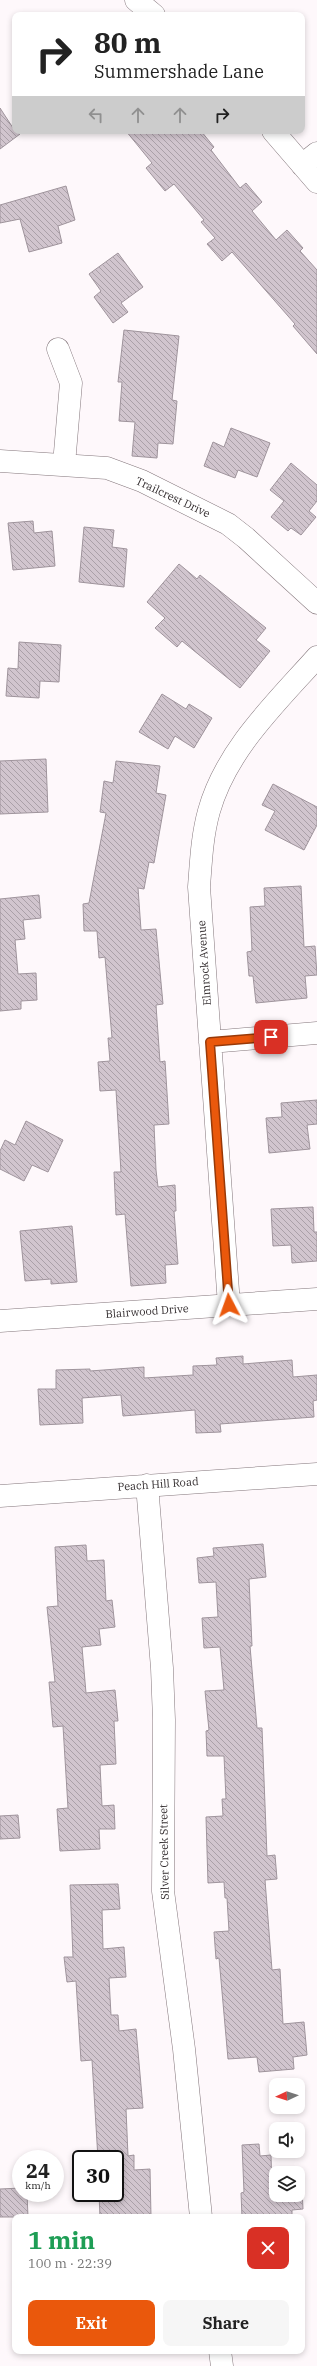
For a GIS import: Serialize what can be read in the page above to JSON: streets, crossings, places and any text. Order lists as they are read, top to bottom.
{
  "streets": {
    "street": [
      "Trailcrest Drive",
      "Elmrock Avenue",
      "Blairwood Drive",
      "Peach Hill Road",
      "Silver Creek Street"
    ]
  },
  "crossings": [
    ["Elmrock Avenue", "Blairwood Drive"],
    ["Peach Hill Road", "Silver Creek Street"]
  ],
  "north": "left",
  "page": {
    "turn": ["80 m", "Summershade Lane"],
    "speed": "24 km/h",
    "limit": "30",
    "heading": ["1 min", "100 m · 22:39"],
    "buttons": ["Exit", "Share"]
  }
}
